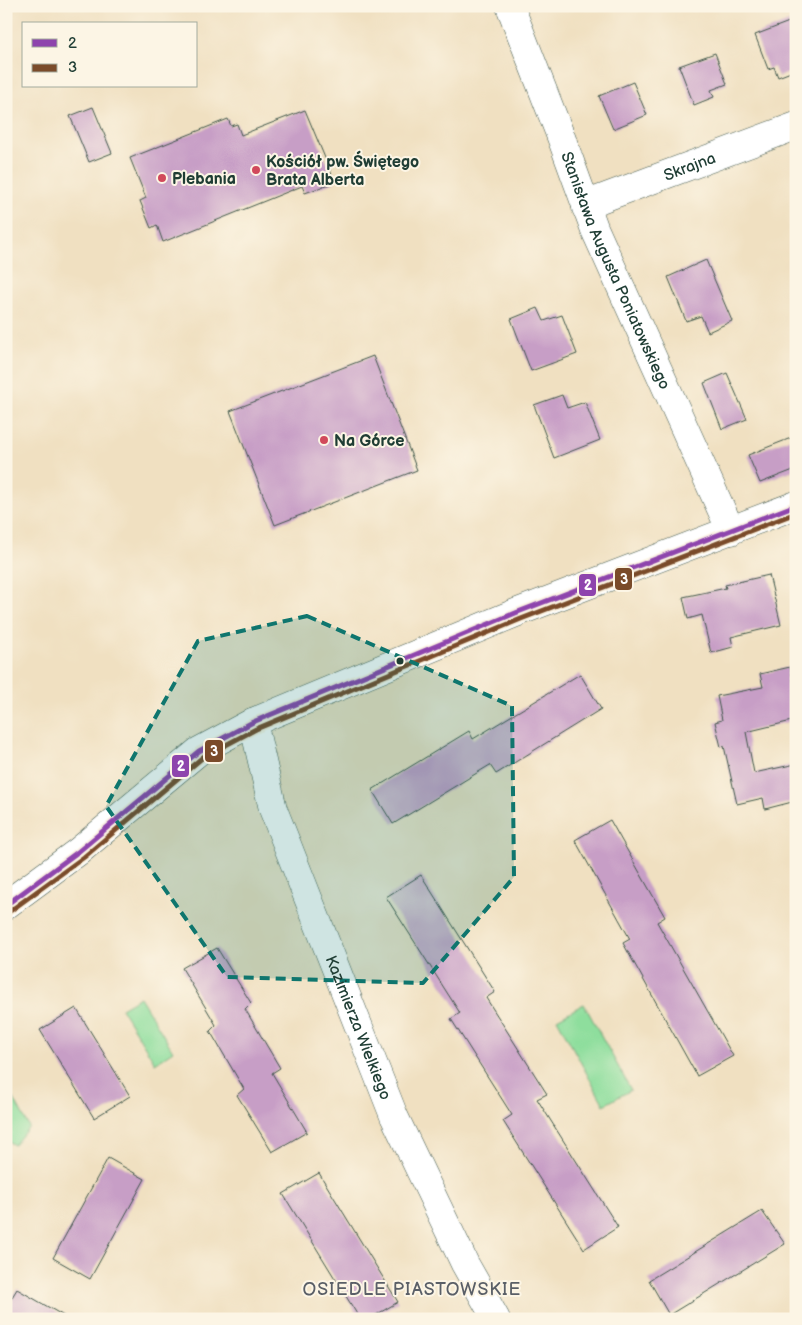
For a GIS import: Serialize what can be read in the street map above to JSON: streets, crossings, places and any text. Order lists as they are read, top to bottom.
{
  "streets": {
    "street": ["Skrajna", "Stanisława Augusta Poniatowskiego", "Kazimierza Wielkiego"]
  },
  "crossings": [
    ["Skrajna", "Stanisława Augusta Poniatowskiego"]
  ],
  "districts": ["OSIEDLE PIASTOWSKIE"],
  "places": ["Kościół pw. Świętego Brata Alberta", "Plebania", "Na Górce"],
  "lines": ["transit line 2", "transit line 3"],
  "legend": ["2", "3"]
}
